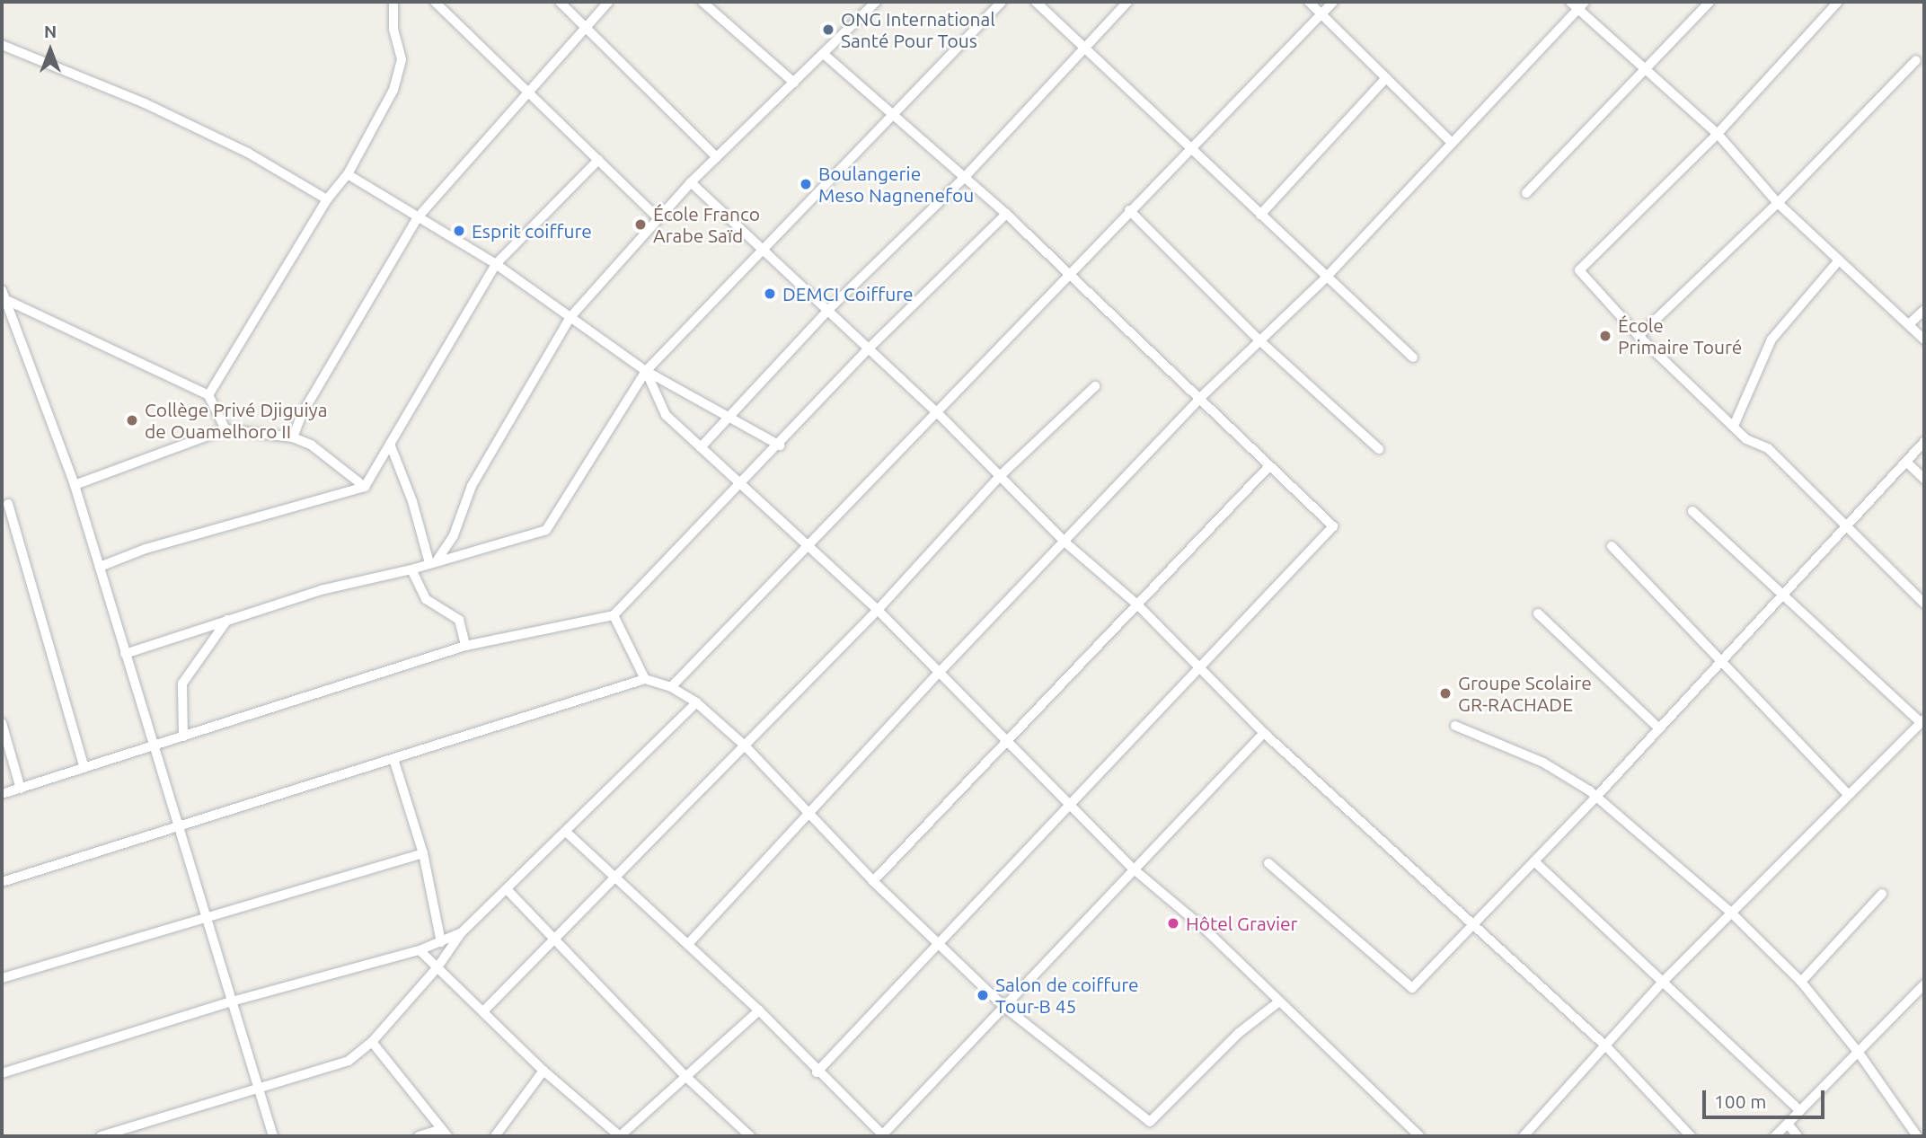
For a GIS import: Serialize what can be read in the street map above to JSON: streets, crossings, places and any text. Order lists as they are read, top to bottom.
{
  "places": [
    "ONG International Santé Pour Tous",
    "Boulangerie Meso Nagnenefou",
    "École Franco Arabe Saïd",
    "Esprit coiffure",
    "DEMCI Coiffure",
    "École Primaire Touré",
    "Collège Privé Djiguiya de Ouamelhoro II",
    "Groupe Scolaire GR-RACHADE",
    "Hôtel Gravier",
    "Salon de coiffure Tour-B 45"
  ],
  "scale_bar": "100 m",
  "north": "top"
}
